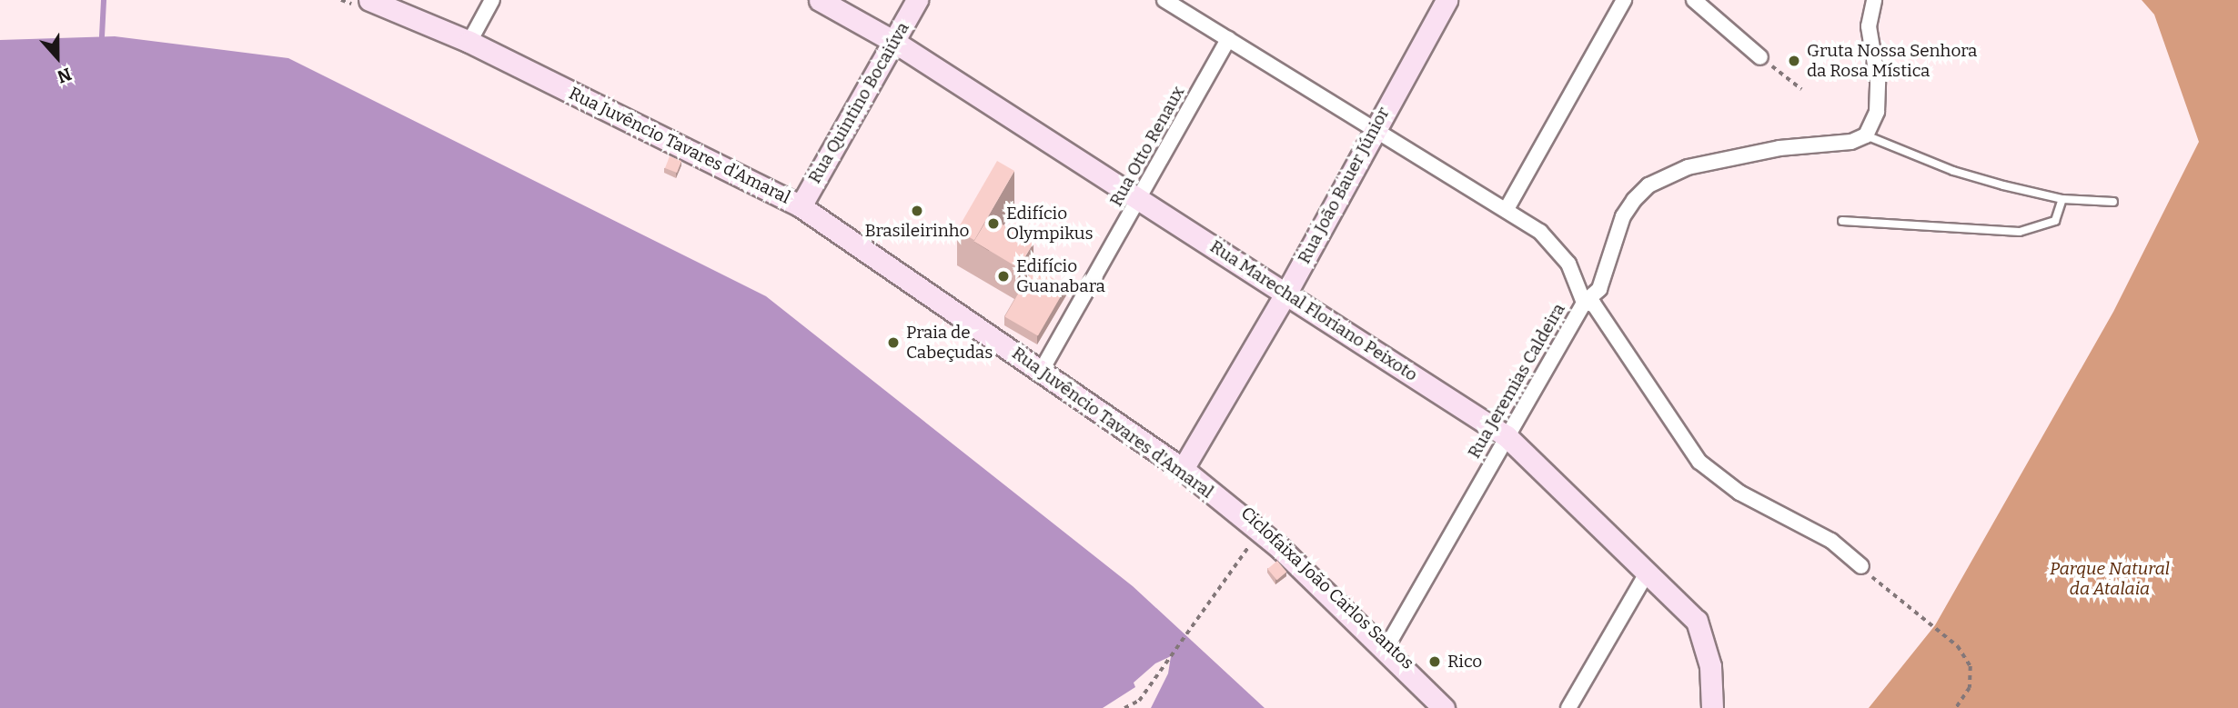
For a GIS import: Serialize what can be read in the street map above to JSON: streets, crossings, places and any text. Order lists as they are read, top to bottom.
{
  "streets": {
    "street": [
      "Rua Quintino Bocaiúva",
      "Rua Juvêncio Tavares d'Amaral",
      "Rua Otto Renaux",
      "Rua João Bauer Júnior",
      "Rua Marechal Floriano Peixoto",
      "Rua Jeremias Caldeira"
    ]
  },
  "crossings": [
    ["Rua Quintino Bocaiúva", "Rua Juvêncio Tavares d'Amaral"],
    ["Rua Quintino Bocaiúva", "Rua Marechal Floriano Peixoto"],
    ["Rua Juvêncio Tavares d'Amaral", "Rua Otto Renaux"],
    ["Rua Juvêncio Tavares d'Amaral", "Rua João Bauer Júnior"],
    ["Rua Juvêncio Tavares d'Amaral", "Rua Jeremias Caldeira"],
    ["Rua Otto Renaux", "Rua Marechal Floriano Peixoto"],
    ["Rua João Bauer Júnior", "Rua Marechal Floriano Peixoto"],
    ["Rua Marechal Floriano Peixoto", "Rua Jeremias Caldeira"]
  ],
  "parks": ["Parque Natural da Atalaia"],
  "places": [
    "Gruta Nossa Senhora da Rosa Mística",
    "Brasileirinho",
    "Edifício Olympikus",
    "Edifício Guanabara",
    "Praia de Cabeçudas",
    "Rico"
  ],
  "north": "bottom"
}
